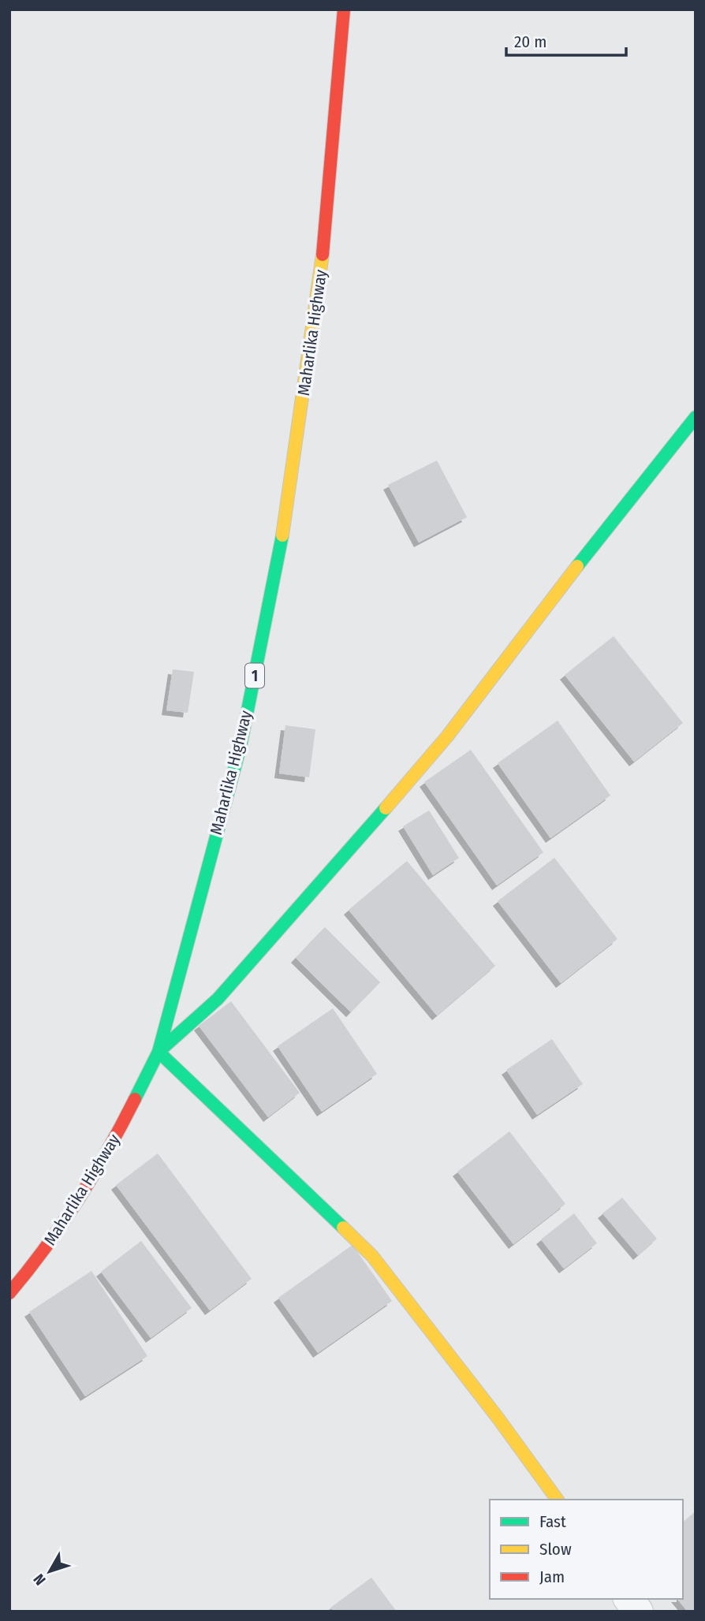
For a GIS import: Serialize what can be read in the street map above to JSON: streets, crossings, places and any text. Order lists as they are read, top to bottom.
{
  "streets": {
    "main road": ["Maharlika Highway", "1"]
  },
  "legend": ["Fast", "Slow", "Jam"],
  "scale_bar": "20 m",
  "north": "bottom left"
}
